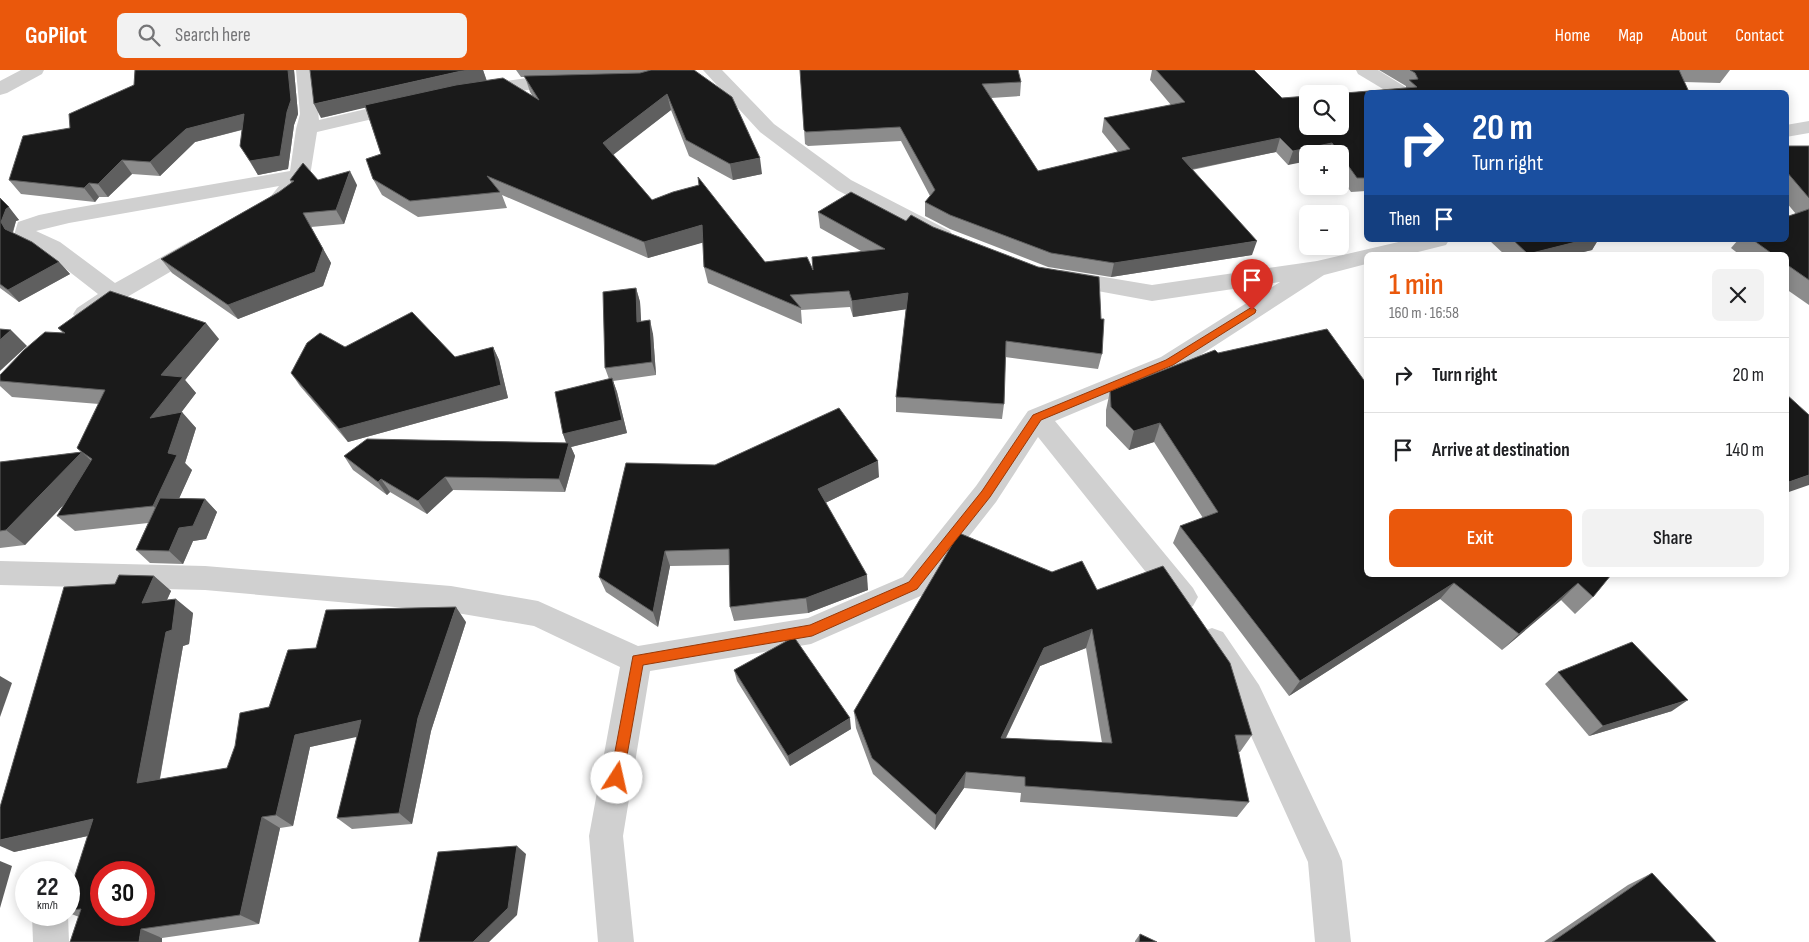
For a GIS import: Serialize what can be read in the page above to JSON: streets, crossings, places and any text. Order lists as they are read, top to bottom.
{
  "page": {
    "header": "GoPilot",
    "search": "Search here",
    "nav": [
      "Home",
      "Map",
      "About",
      "Contact"
    ],
    "map_buttons": ["+", "−"],
    "turn": ["20 m", "Turn right"],
    "then": "Then",
    "heading": ["1 min", "160 m · 16:58"],
    "list": [
      {
        "name": "Turn right",
        "value": "20 m"
      },
      {
        "name": "Arrive at destination",
        "value": "140 m"
      }
    ],
    "buttons": ["Exit", "Share"],
    "speed": "22 km/h",
    "limit": "30"
  }
}
